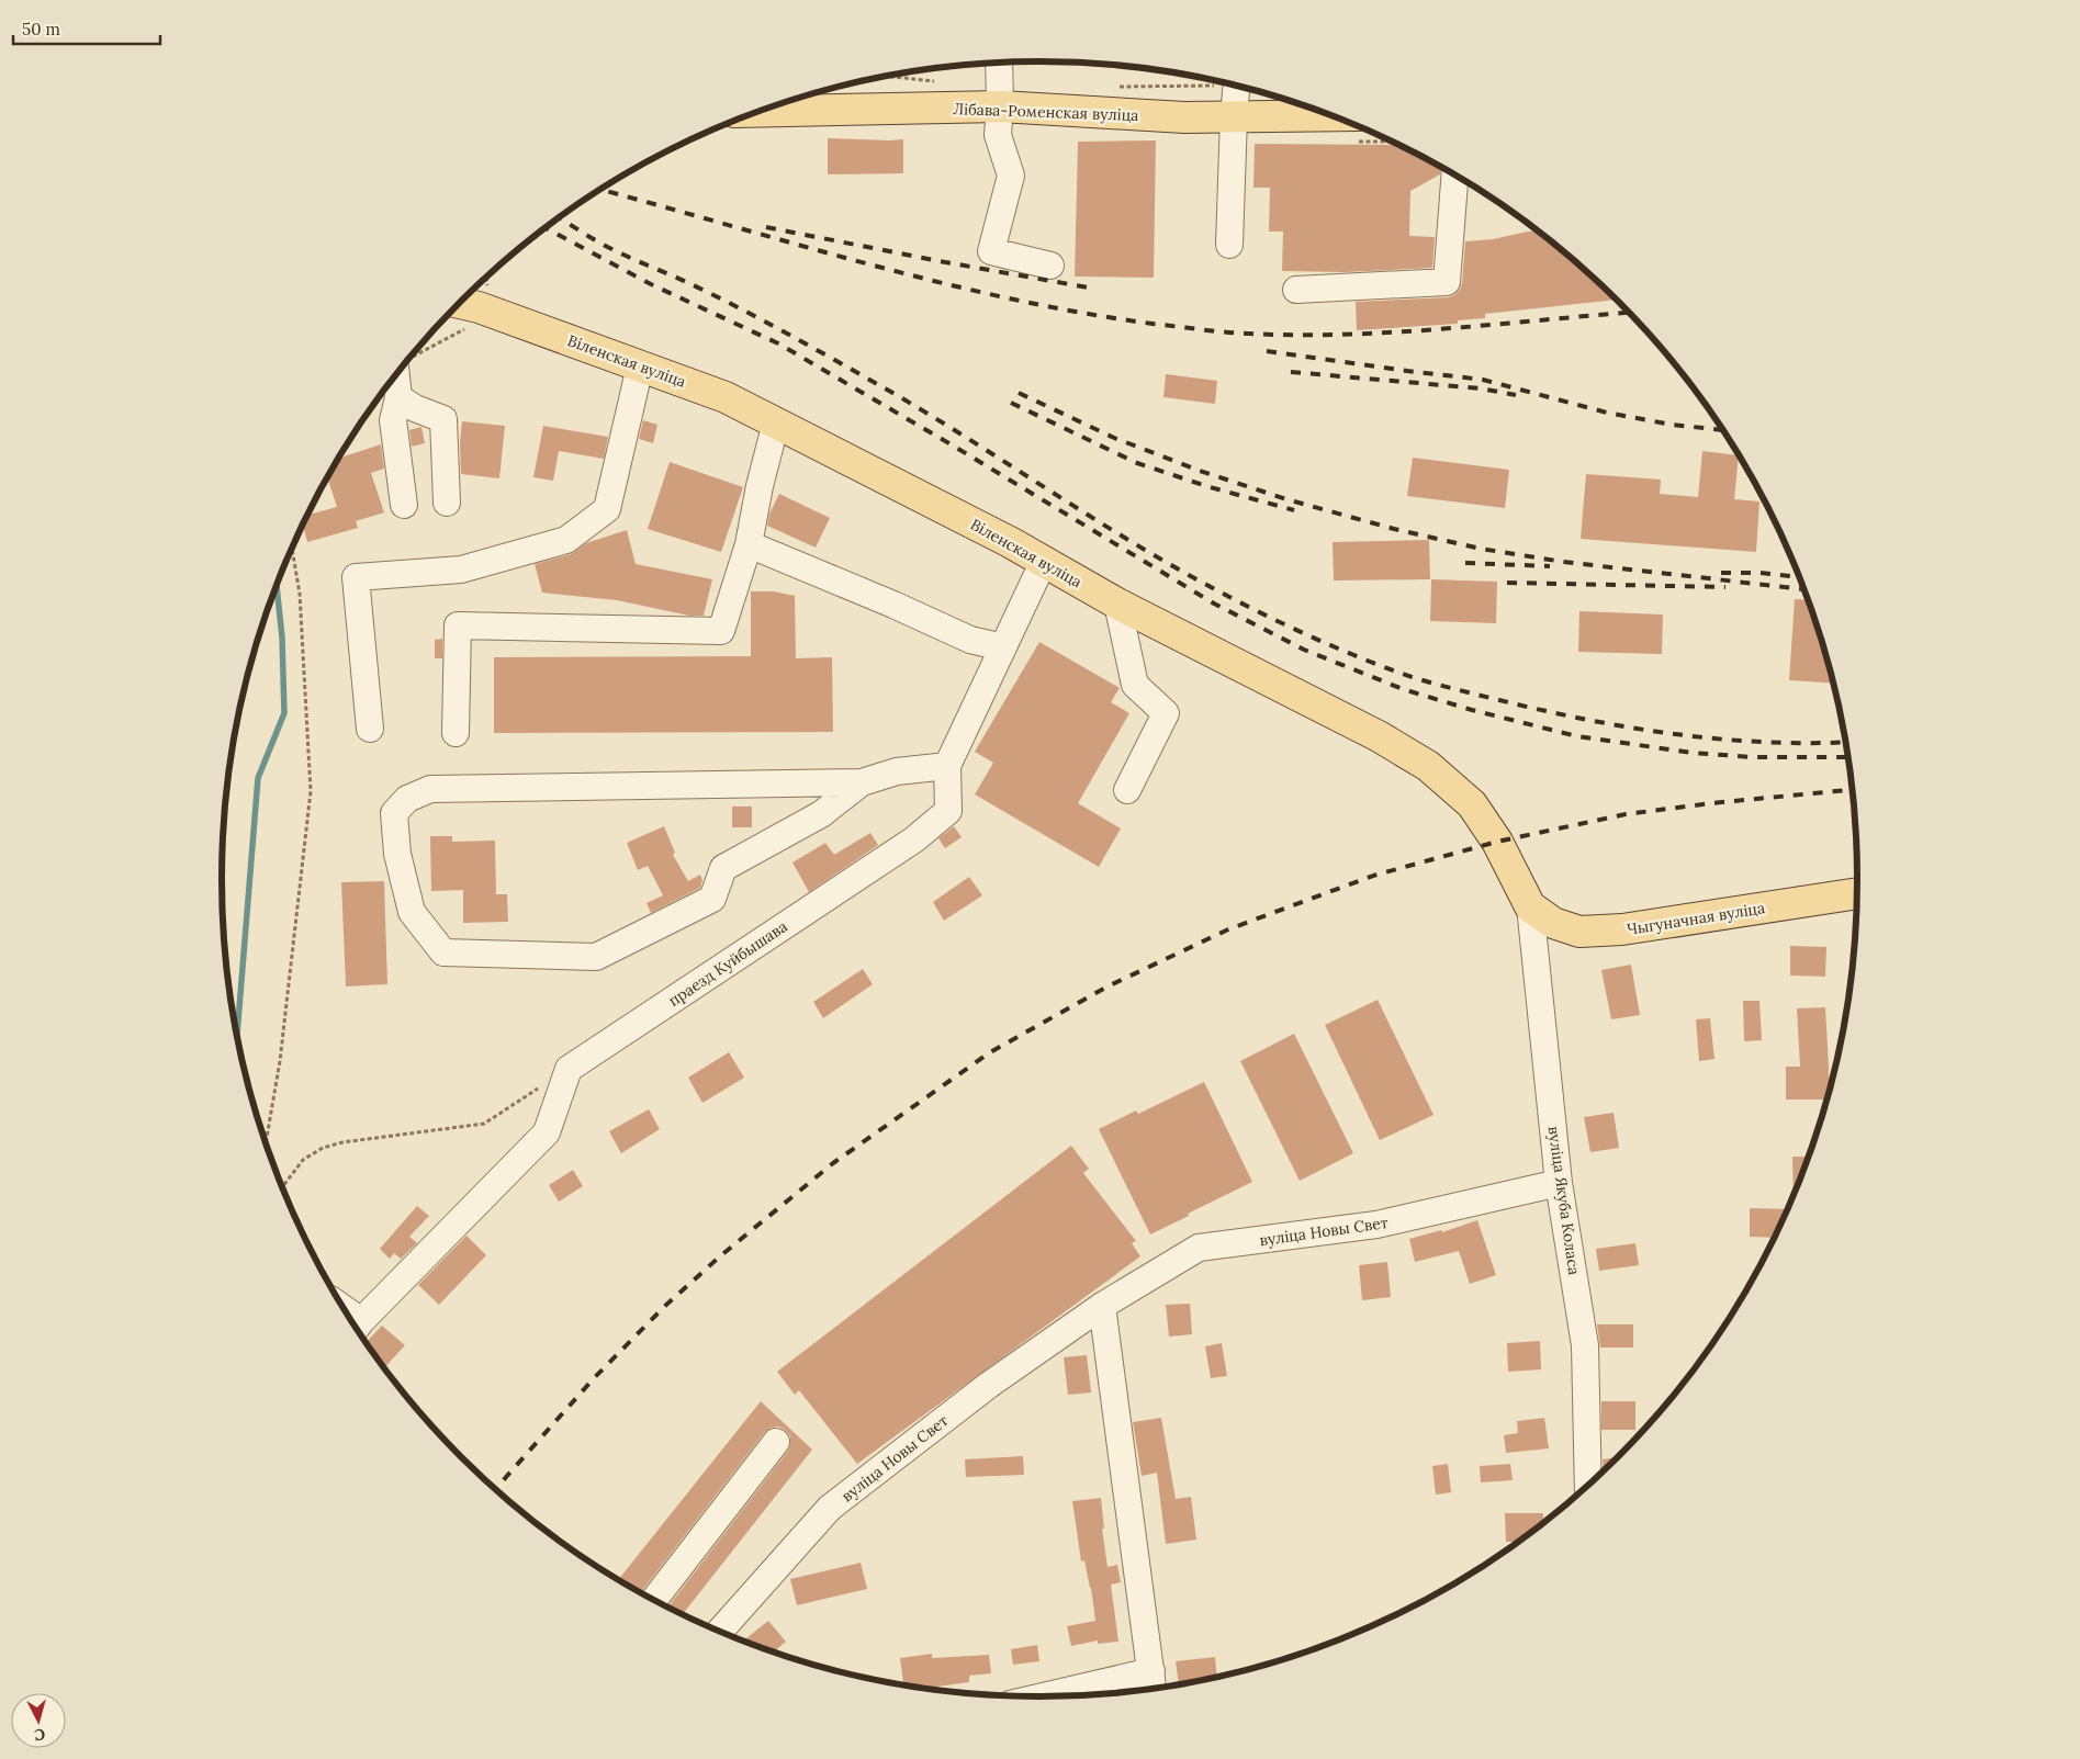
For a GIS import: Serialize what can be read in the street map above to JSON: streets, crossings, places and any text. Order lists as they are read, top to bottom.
{
  "streets": {
    "main road": ["Лібава-Роменская вуліца", "Віленская вуліца", "Чыгуначная вуліца"],
    "street": ["праезд Куйбышава", "вуліца Якуба Коласа", "вуліца Новы Свет"]
  },
  "crossings": [
    ["Віленская вуліца", "Чыгуначная вуліца"],
    ["Віленская вуліца", "праезд Куйбышава"],
    ["Віленская вуліца", "вуліца Якуба Коласа"],
    ["Чыгуначная вуліца", "вуліца Якуба Коласа"],
    ["вуліца Якуба Коласа", "вуліца Новы Свет"]
  ],
  "scale_bar": "50 m",
  "north": "bottom"
}
